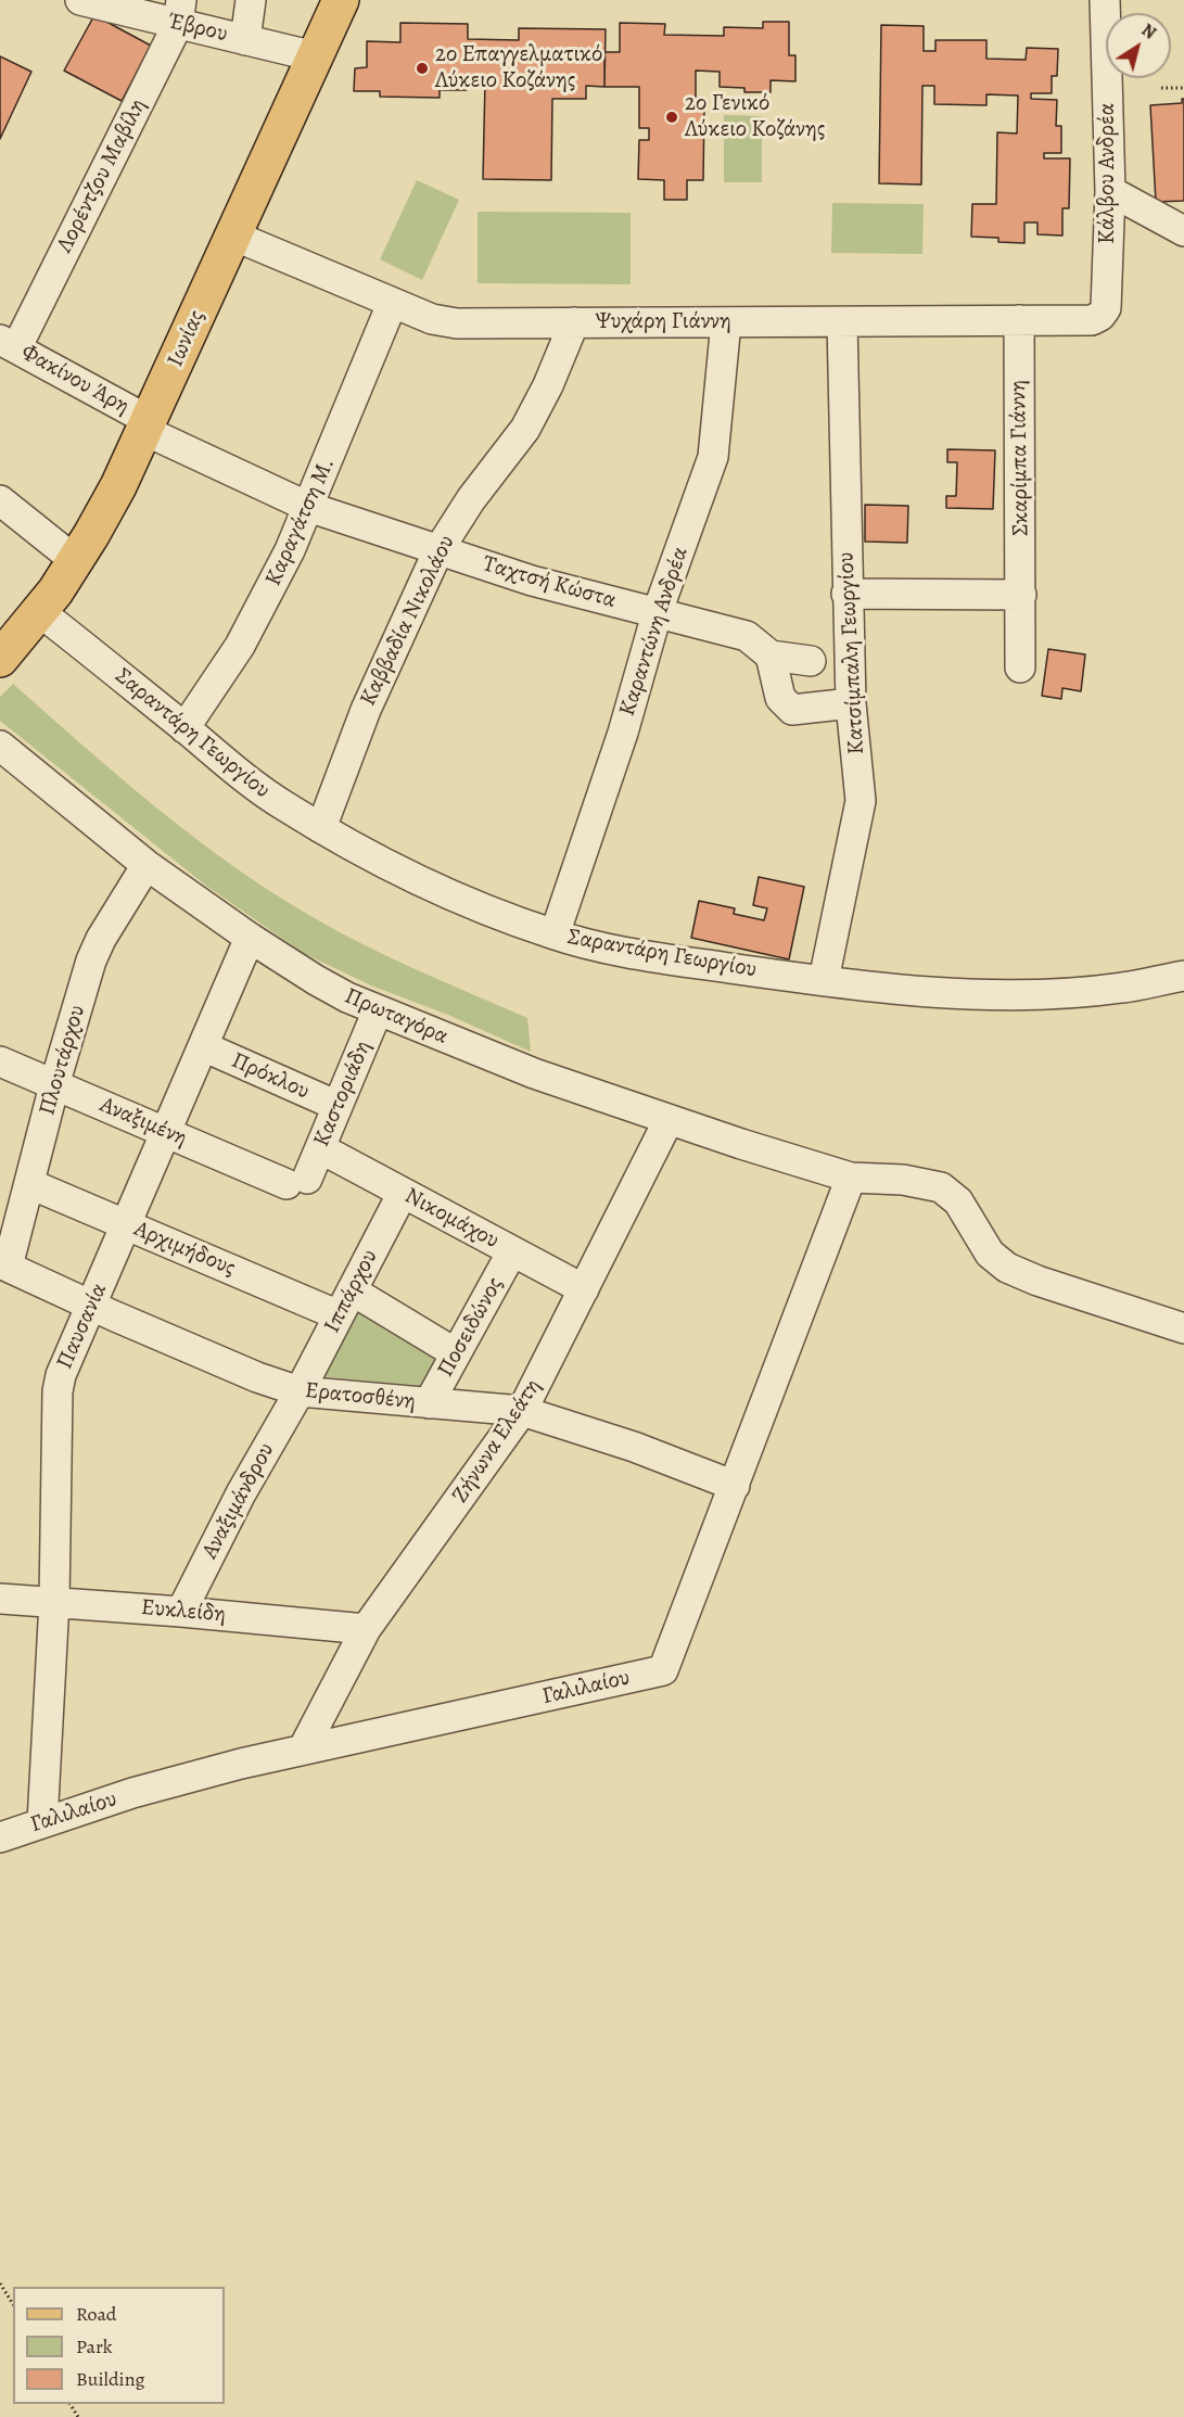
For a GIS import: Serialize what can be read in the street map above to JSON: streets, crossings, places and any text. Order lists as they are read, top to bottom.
{
  "streets": {
    "main road": ["Ιωνίας"],
    "street": [
      "Έβρου",
      "Κάλβου Ανδρέα",
      "Λορέντζου Μαβίλη",
      "Ψυχάρη Γιάννη",
      "Φακίνου Άρη",
      "Σκαρίμπα Γιάννη",
      "Καραγάτση Μ.",
      "Ταχτσή Κώστα",
      "Καββαδία Νικολάου",
      "Καραντώνη Ανδρέα",
      "Κατσίμπαλη Γεωργίου",
      "Σαραντάρη Γεωργίου",
      "Πρωταγόρα",
      "Πλουτάρχου",
      "Πρόκλου",
      "Καστοριάδη",
      "Αναξιμένη",
      "Νικομάχου",
      "Αρχιμήδους",
      "Ιππάρχου",
      "Παυσανία",
      "Ποσειδώνος",
      "Ερατοσθένη",
      "Ζήνωνα Ελεάτη",
      "Αναξιμάνδρου",
      "Ευκλείδη",
      "Γαλιλαίου"
    ]
  },
  "crossings": [
    ["Έβρου", "Λορέντζου Μαβίλη"],
    ["Έβρου", "Ιωνίας"],
    ["Κάλβου Ανδρέα", "Ψυχάρη Γιάννη"],
    ["Λορέντζου Μαβίλη", "Φακίνου Άρη"],
    ["Ψυχάρη Γιάννη", "Ιωνίας"],
    ["Ψυχάρη Γιάννη", "Σκαρίμπα Γιάννη"],
    ["Ψυχάρη Γιάννη", "Καραγάτση Μ."],
    ["Ψυχάρη Γιάννη", "Καββαδία Νικολάου"],
    ["Ψυχάρη Γιάννη", "Καραντώνη Ανδρέα"],
    ["Ψυχάρη Γιάννη", "Κατσίμπαλη Γεωργίου"],
    ["Ιωνίας", "Φακίνου Άρη"],
    ["Ιωνίας", "Ταχτσή Κώστα"],
    ["Ιωνίας", "Σαραντάρη Γεωργίου"],
    ["Φακίνου Άρη", "Ταχτσή Κώστα"],
    ["Καραγάτση Μ.", "Ταχτσή Κώστα"],
    ["Καραγάτση Μ.", "Σαραντάρη Γεωργίου"],
    ["Ταχτσή Κώστα", "Καββαδία Νικολάου"],
    ["Ταχτσή Κώστα", "Καραντώνη Ανδρέα"],
    ["Καββαδία Νικολάου", "Σαραντάρη Γεωργίου"],
    ["Καραντώνη Ανδρέα", "Σαραντάρη Γεωργίου"],
    ["Κατσίμπαλη Γεωργίου", "Σαραντάρη Γεωργίου"],
    ["Πρωταγόρα", "Πλουτάρχου"],
    ["Πρωταγόρα", "Καστοριάδη"],
    ["Πρωταγόρα", "Παυσανία"],
    ["Πρωταγόρα", "Ζήνωνα Ελεάτη"],
    ["Πρωταγόρα", "Γαλιλαίου"],
    ["Πλουτάρχου", "Αναξιμένη"],
    ["Πλουτάρχου", "Αρχιμήδους"],
    ["Πλουτάρχου", "Ερατοσθένη"],
    ["Πρόκλου", "Καστοριάδη"],
    ["Πρόκλου", "Παυσανία"],
    ["Καστοριάδη", "Αναξιμένη"],
    ["Καστοριάδη", "Νικομάχου"],
    ["Αναξιμένη", "Παυσανία"],
    ["Νικομάχου", "Ιππάρχου"],
    ["Νικομάχου", "Ποσειδώνος"],
    ["Νικομάχου", "Ζήνωνα Ελεάτη"],
    ["Αρχιμήδους", "Ιππάρχου"],
    ["Αρχιμήδους", "Παυσανία"],
    ["Αρχιμήδους", "Ποσειδώνος"],
    ["Ιππάρχου", "Ερατοσθένη"],
    ["Ιππάρχου", "Αναξιμάνδρου"],
    ["Παυσανία", "Ερατοσθένη"],
    ["Παυσανία", "Ευκλείδη"],
    ["Παυσανία", "Γαλιλαίου"],
    ["Ποσειδώνος", "Ερατοσθένη"],
    ["Ερατοσθένη", "Ζήνωνα Ελεάτη"],
    ["Ερατοσθένη", "Αναξιμάνδρου"],
    ["Ερατοσθένη", "Γαλιλαίου"],
    ["Ζήνωνα Ελεάτη", "Ευκλείδη"],
    ["Ζήνωνα Ελεάτη", "Γαλιλαίου"],
    ["Αναξιμάνδρου", "Ευκλείδη"]
  ],
  "places": ["2ο Επαγγελματικό Λύκειο Κοζάνης", "2ο Γενικό Λύκειο Κοζάνης"],
  "legend": ["Road", "Park", "Building"],
  "north": "top right"
}
